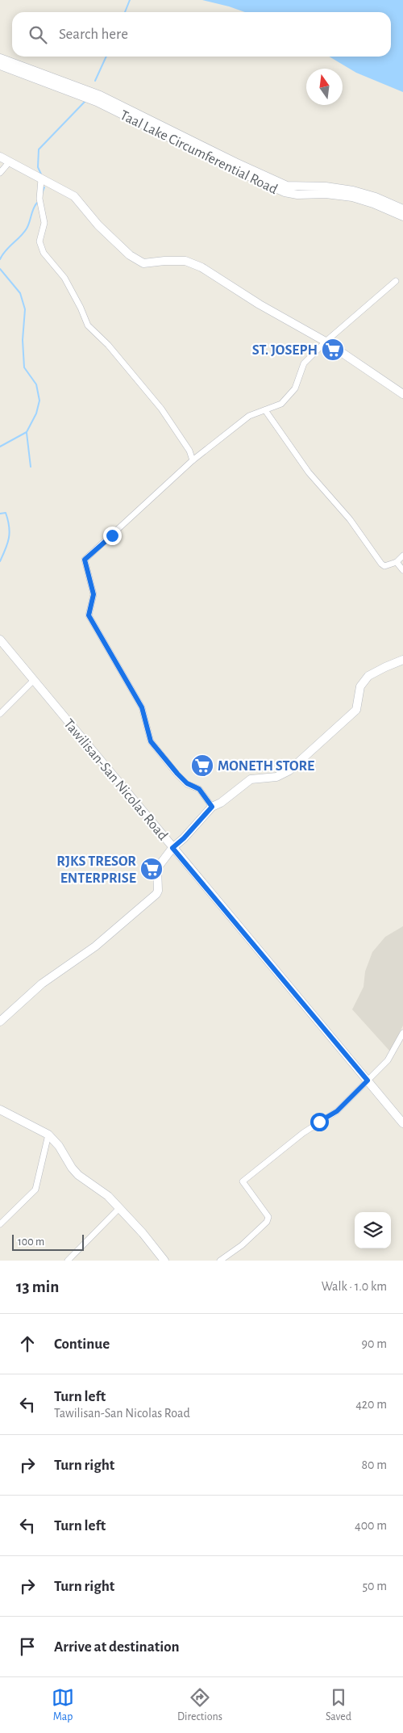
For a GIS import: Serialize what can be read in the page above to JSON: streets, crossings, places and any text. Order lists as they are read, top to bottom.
{
  "streets": {
    "main road": ["Taal Lake Circumferential Road", "Tawilisan-San Nicolas Road"]
  },
  "places": {
    "supermarket": ["ST. JOSEPH", "MONETH STORE", "RJKS TRESOR ENTERPRISE"]
  },
  "scale_bar": "100 m",
  "north": "top",
  "page": {
    "search": "Search here",
    "scale": "100 m",
    "heading": ["13 min", "Walk · 1.0 km"],
    "list": [
      ["Continue", "90 m"],
      ["Turn left", "Tawilisan-San Nicolas Road", "420 m"],
      ["Turn right", "80 m"],
      ["Turn left", "400 m"],
      ["Turn right", "50 m"],
      "Arrive at destination"
    ],
    "nav": ["Map", "Directions", "Saved"]
  }
}
